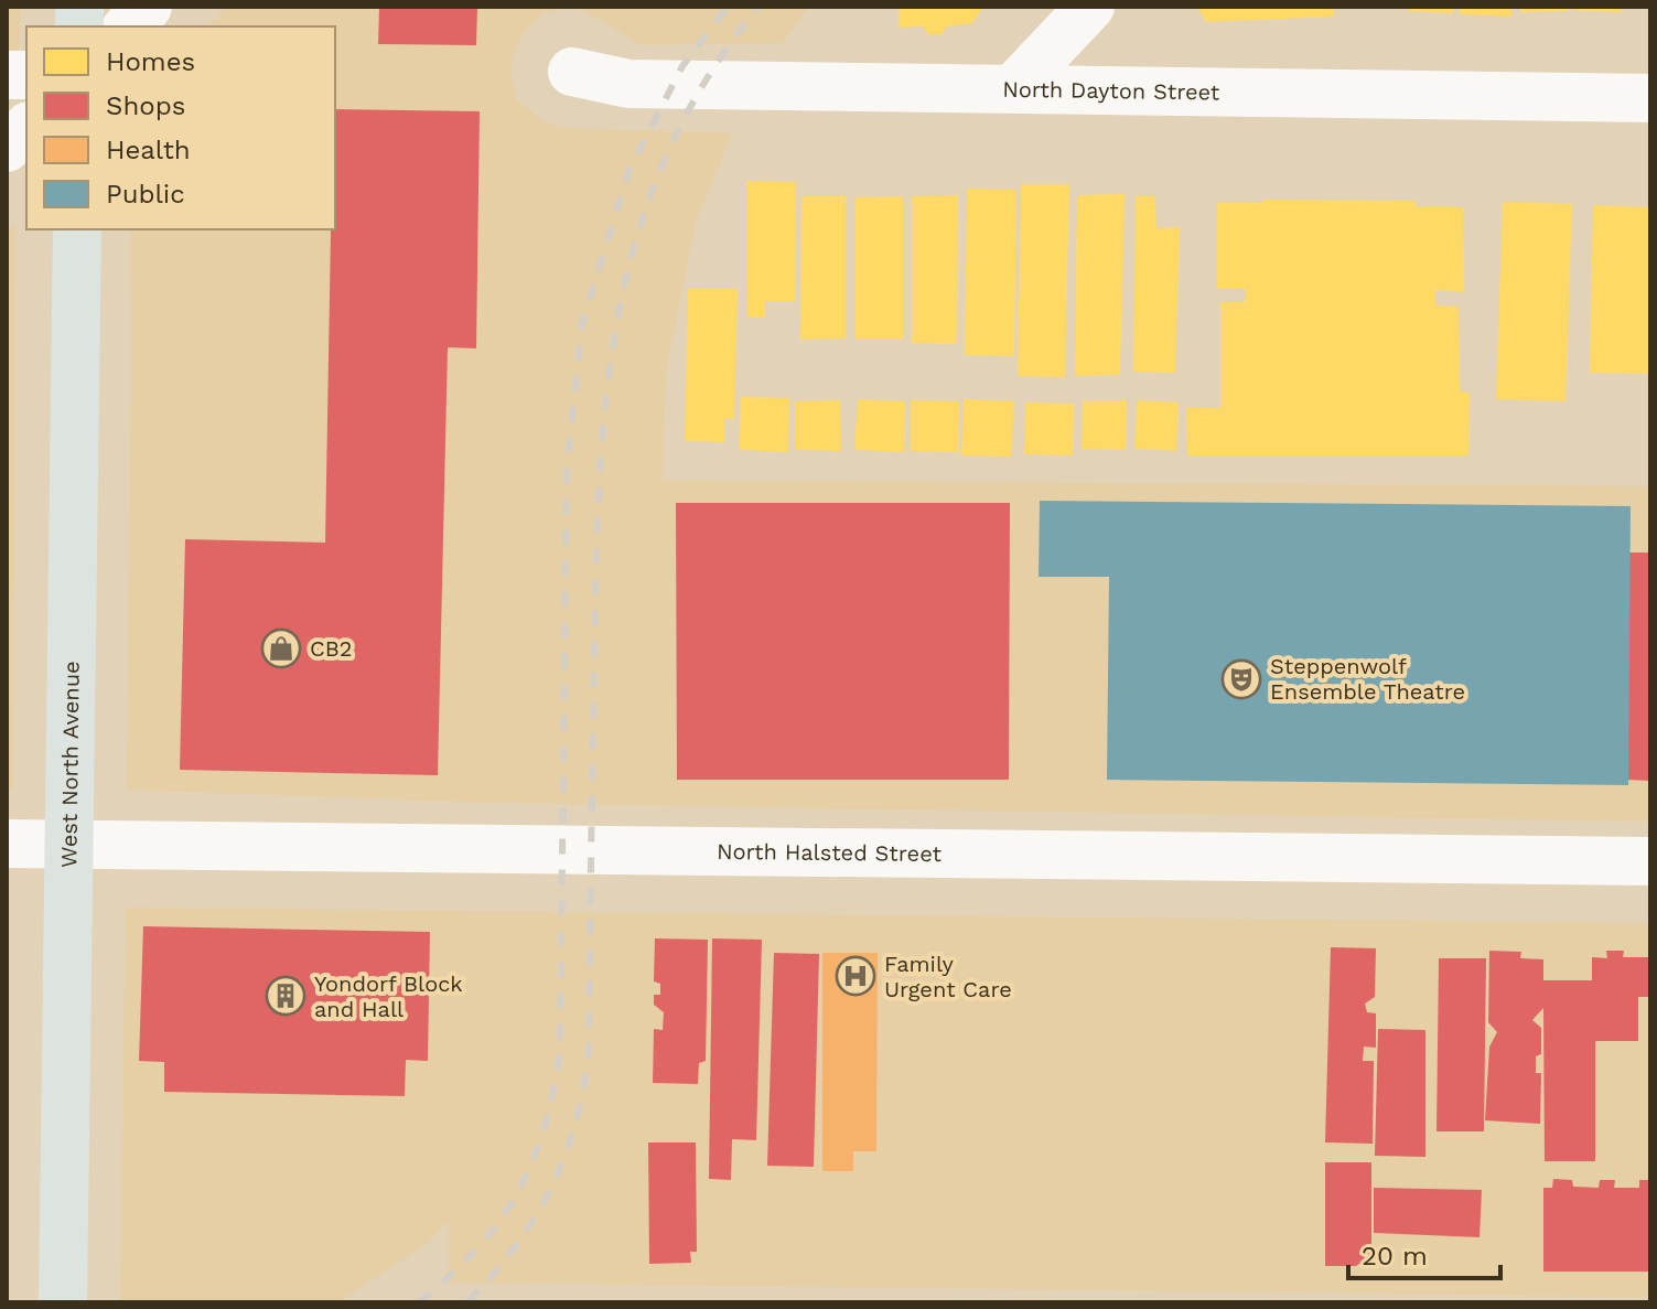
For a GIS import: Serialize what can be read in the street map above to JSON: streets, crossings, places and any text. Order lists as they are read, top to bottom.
{
  "streets": {
    "main road": ["North Dayton Street", "West North Avenue", "North Halsted Street"]
  },
  "crossings": [
    ["West North Avenue", "North Halsted Street"]
  ],
  "places": {
    "shop": ["CB2"],
    "theatre": ["Steppenwolf Ensemble Theatre"],
    "hospital": ["Family Urgent Care"],
    "building": ["Yondorf Block and Hall"]
  },
  "legend": [
    "Homes",
    "Shops",
    "Health",
    "Public"
  ],
  "scale_bar": "20 m"
}
